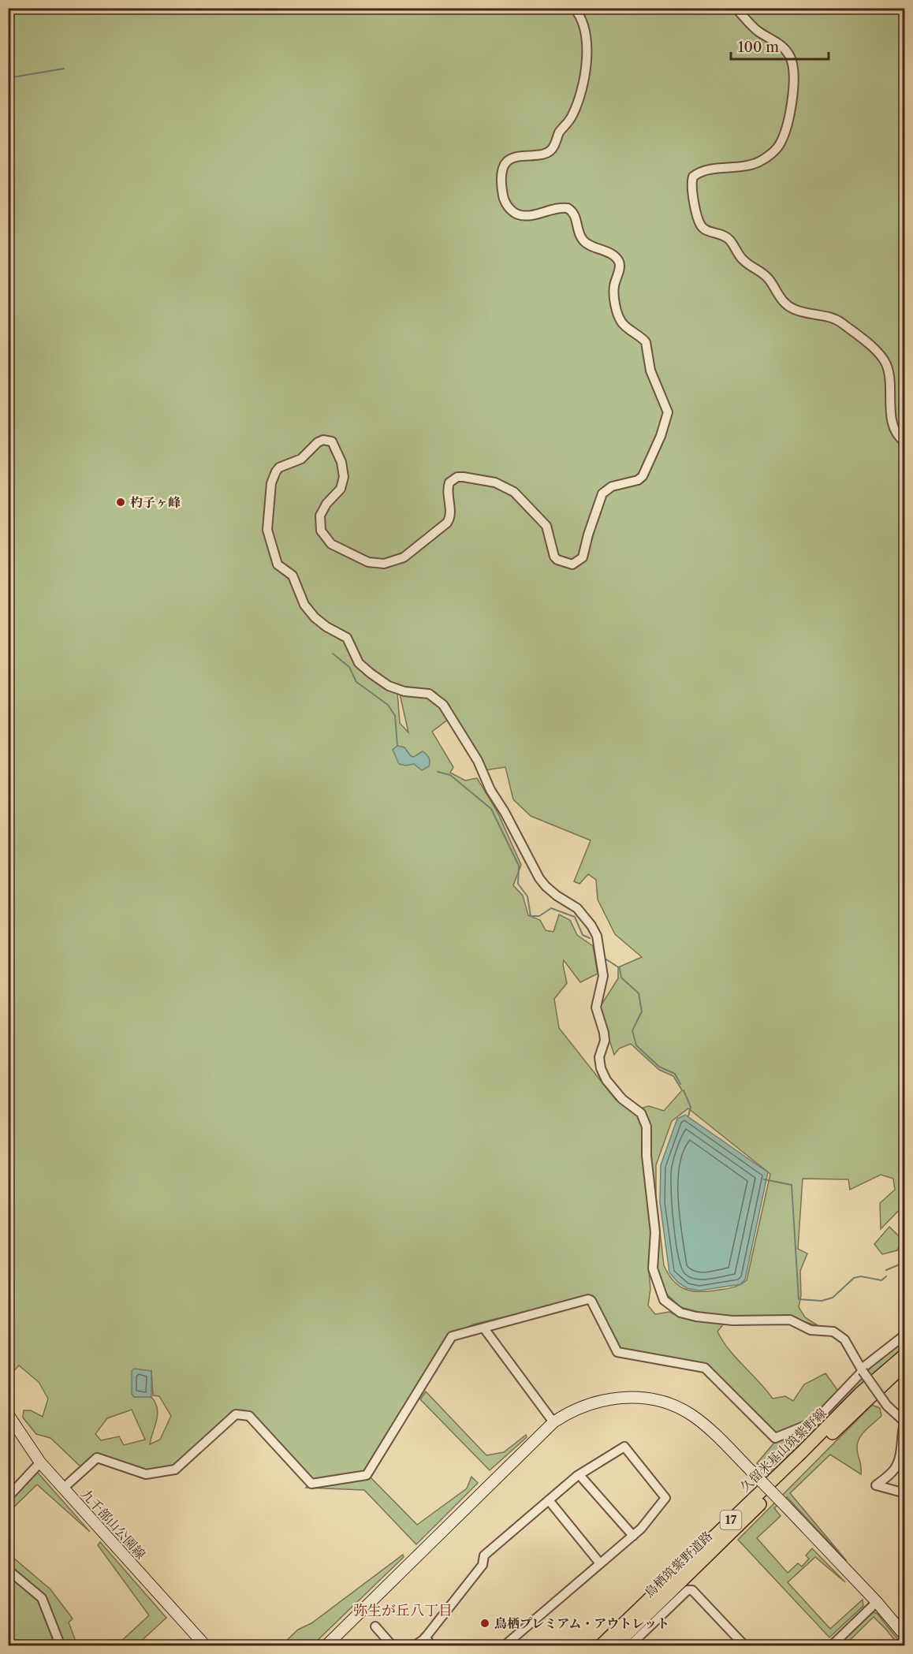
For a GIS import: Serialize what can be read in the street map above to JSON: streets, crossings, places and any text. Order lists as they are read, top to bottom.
{
  "streets": {
    "main road": ["久留米基山筑紫野線", "17", "鳥栖筑紫野道路"],
    "street": ["九千部山公園線"]
  },
  "districts": ["弥生が丘八丁目"],
  "places": ["杓子ヶ峰", "鳥栖プレミアム・アウトレット"],
  "scale_bar": "100 m"
}
